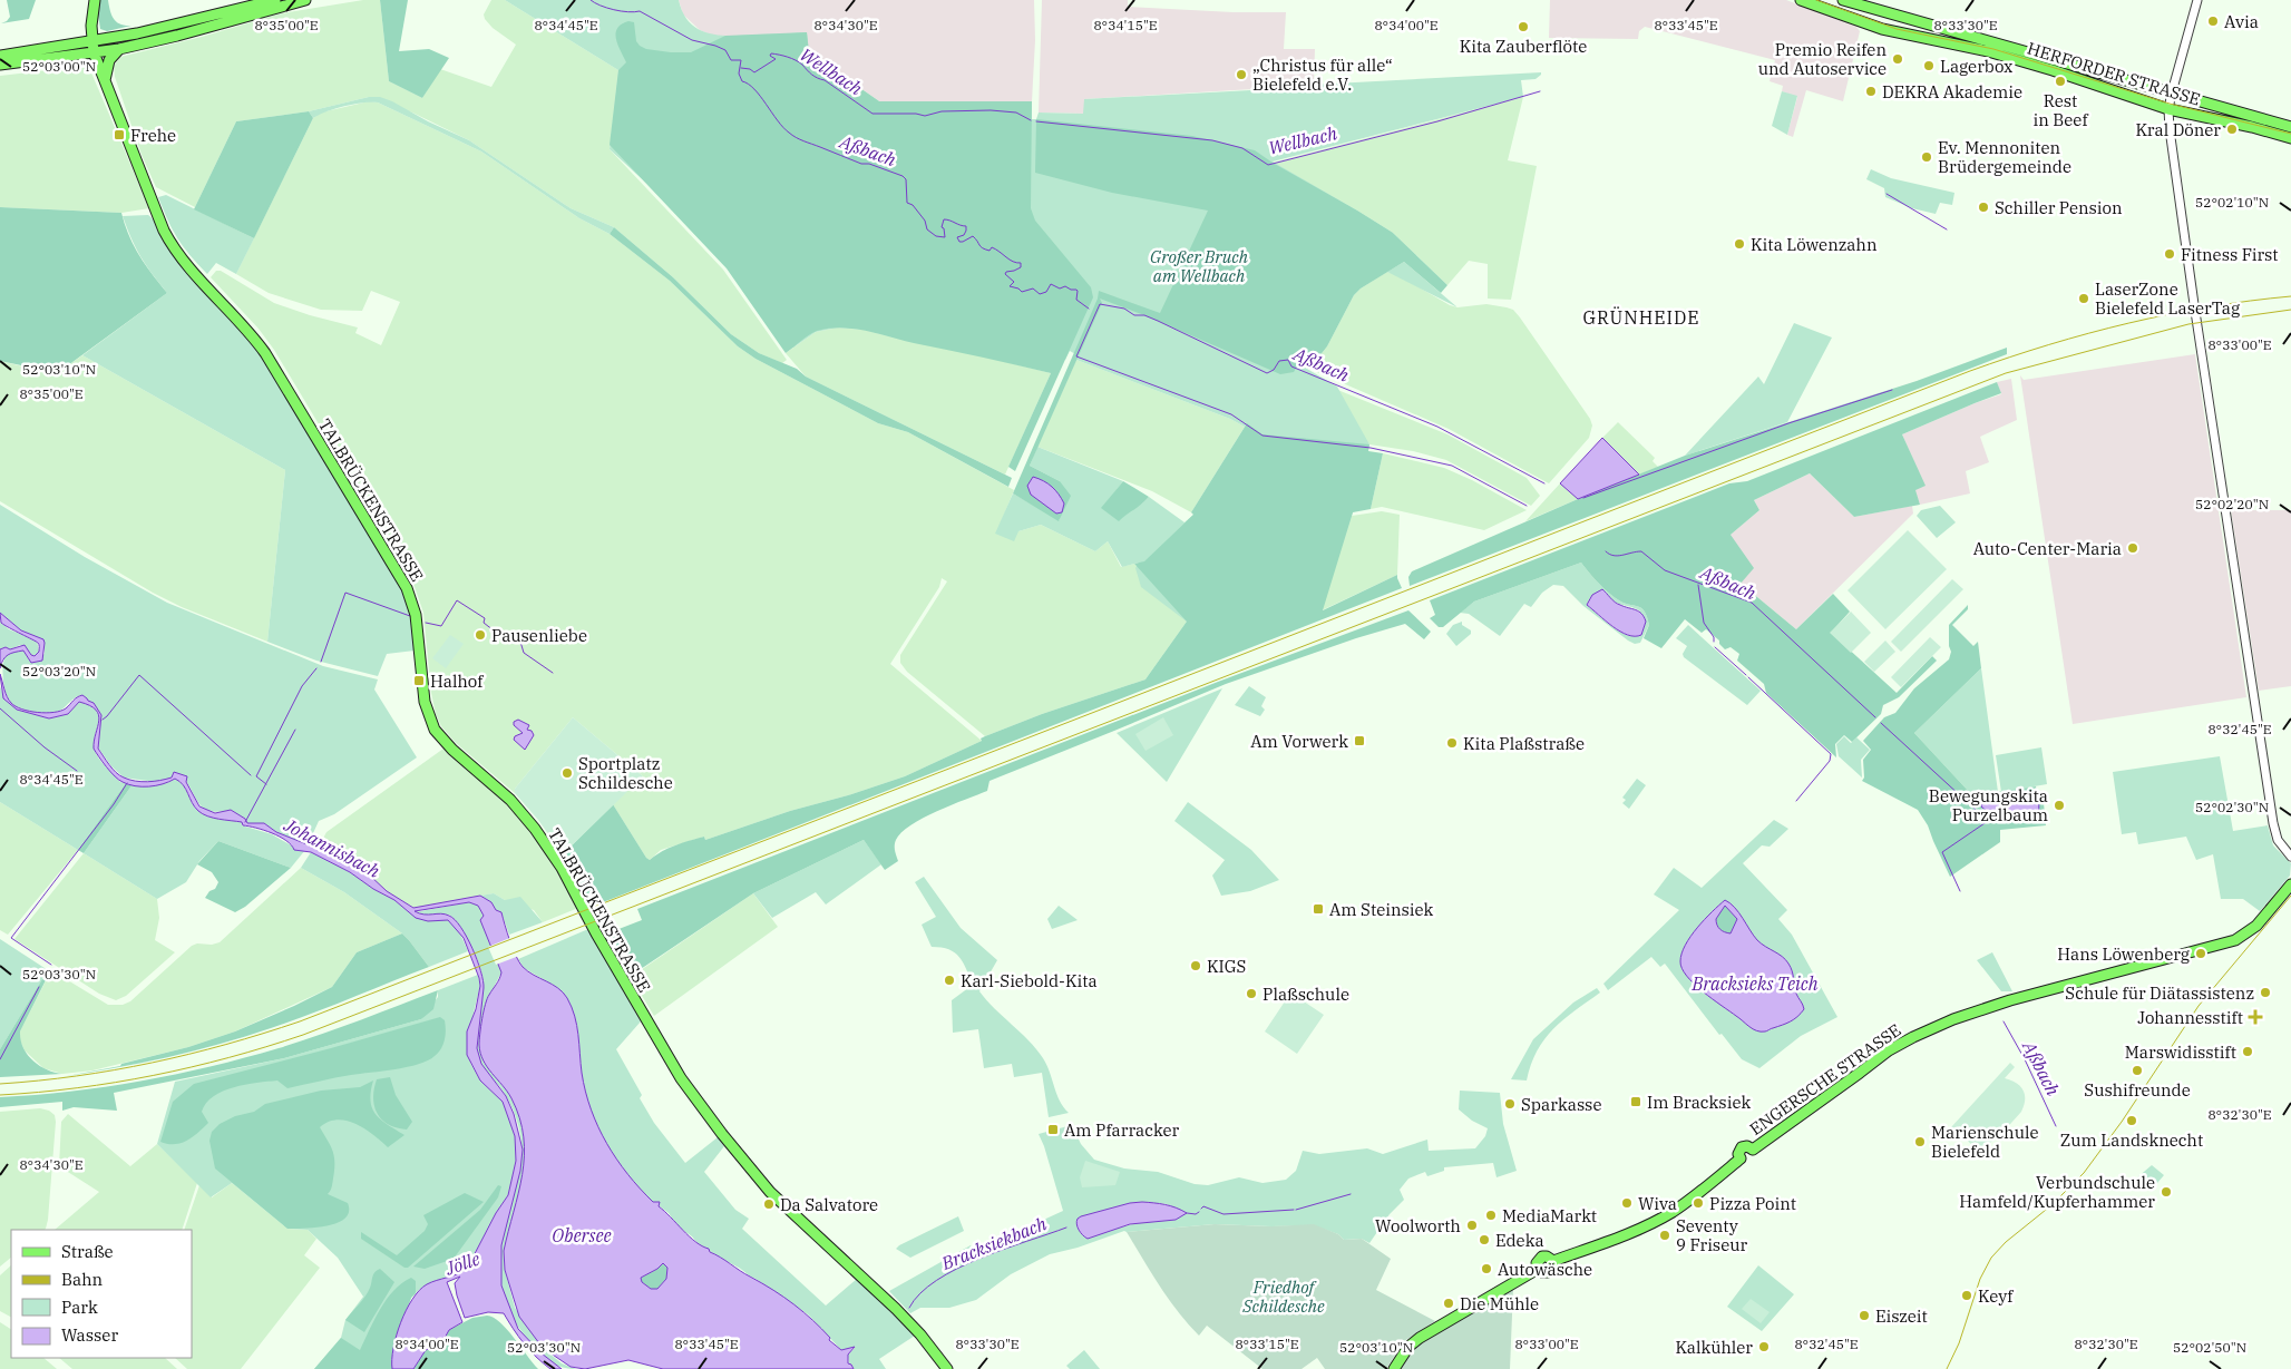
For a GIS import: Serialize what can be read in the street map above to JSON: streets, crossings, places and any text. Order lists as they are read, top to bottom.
{
  "streets": {
    "main road": ["HERFORDER STRASSE", "TALBRÜCKENSTRASSE", "ENGERSCHE STRASSE"]
  },
  "districts": ["GRÜNHEIDE"],
  "water": [
    "Wellbach",
    "Aßbach",
    "Johannisbach",
    "Bracksieks Teich",
    "Obersee",
    "Bracksiekbach",
    "Jölle"
  ],
  "parks": ["Großer Bruch am Wellbach", "Friedhof Schildesche"],
  "places": {
    "other": [
      "Avia",
      "Kita Zauberflöte",
      "Premio Reifen und Autoservice",
      "Lagerbox",
      "„Christus für alle“ Bielefeld e.V.",
      "Rest in Beef",
      "DEKRA Akademie",
      "Kral Döner",
      "Ev. Mennoniten Brüdergemeinde",
      "Schiller Pension",
      "Kita Löwenzahn",
      "Fitness First",
      "LaserZone Bielefeld LaserTag",
      "Auto-Center-Maria",
      "Pausenliebe",
      "Kita Plaßstraße",
      "Sportplatz Schildesche",
      "Bewegungskita Purzelbaum",
      "Hans Löwenberg",
      "KIGS",
      "Karl-Siebold-Kita",
      "Schule für Diätassistenz",
      "Plaßschule",
      "Marswidisstift",
      "Sushifreunde",
      "Sparkasse",
      "Zum Landsknecht",
      "Marienschule Bielefeld",
      "Verbundschule Hamfeld/Kupferhammer",
      "Wiva",
      "Pizza Point",
      "Da Salvatore",
      "MediaMarkt",
      "Woolworth",
      "Seventy 9 Friseur",
      "Edeka",
      "Autowäsche",
      "Keyf",
      "Die Mühle",
      "Eiszeit",
      "Kalkühler"
    ],
    "transit": [
      "Frehe",
      "Halhof",
      "Am Vorwerk",
      "Am Steinsiek",
      "Im Bracksiek",
      "Am Pfarracker"
    ],
    "health": ["Johannesstift"]
  },
  "legend": [
    "Straße",
    "Bahn",
    "Park",
    "Wasser"
  ],
  "coordinates": [
    "8°34'30\"E",
    "8°34'15\"E",
    "8°34'00\"E",
    "8°33'45\"E",
    "8°33'30\"E",
    "8°35'00\"E",
    "8°34'45\"E",
    "52°03'00\"N",
    "52°02'10\"N",
    "8°33'00\"E",
    "52°03'10\"N",
    "52°02'20\"N",
    "52°03'20\"N",
    "8°32'45\"E",
    "52°02'30\"N",
    "52°03'30\"N",
    "8°32'30\"E",
    "8°33'15\"E",
    "52°02'50\"N"
  ]
}
